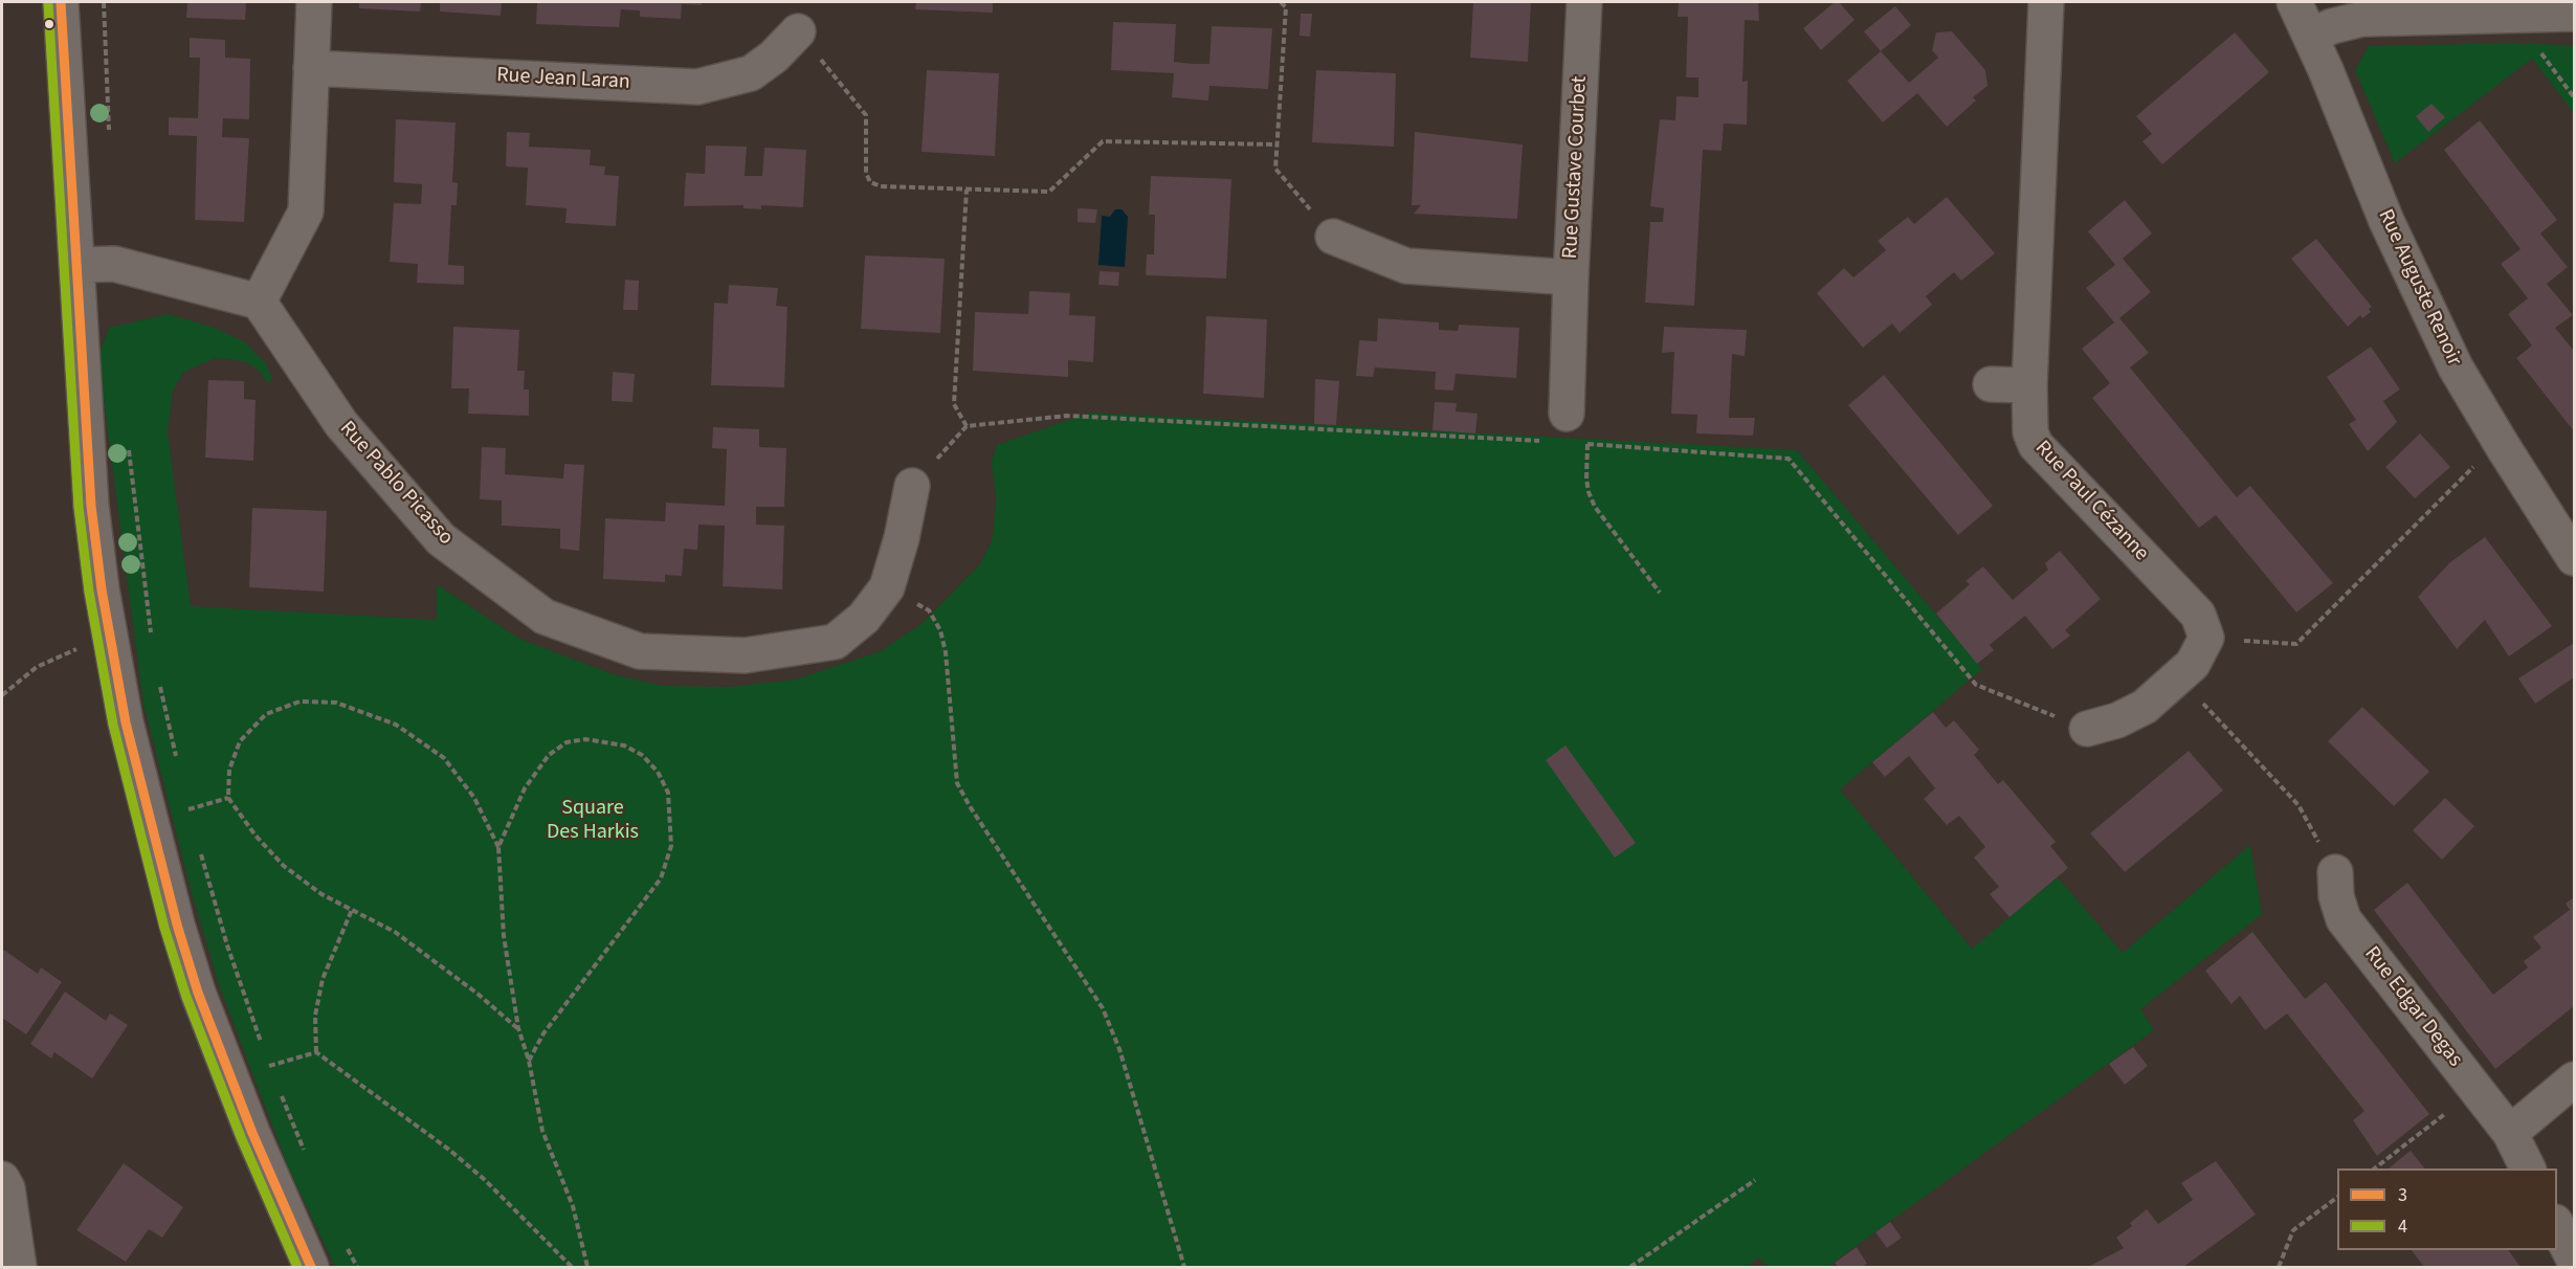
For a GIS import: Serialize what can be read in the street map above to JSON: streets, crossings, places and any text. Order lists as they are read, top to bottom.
{
  "streets": {
    "street": [
      "Rue Jean Laran",
      "Rue Gustave Courbet",
      "Rue Auguste Renoir",
      "Rue Pablo Picasso",
      "Rue Paul Cézanne",
      "Rue Edgar Degas"
    ]
  },
  "parks": ["Square Des Harkis"],
  "lines": ["transit line 3", "transit line 4"],
  "legend": ["3", "4"]
}
